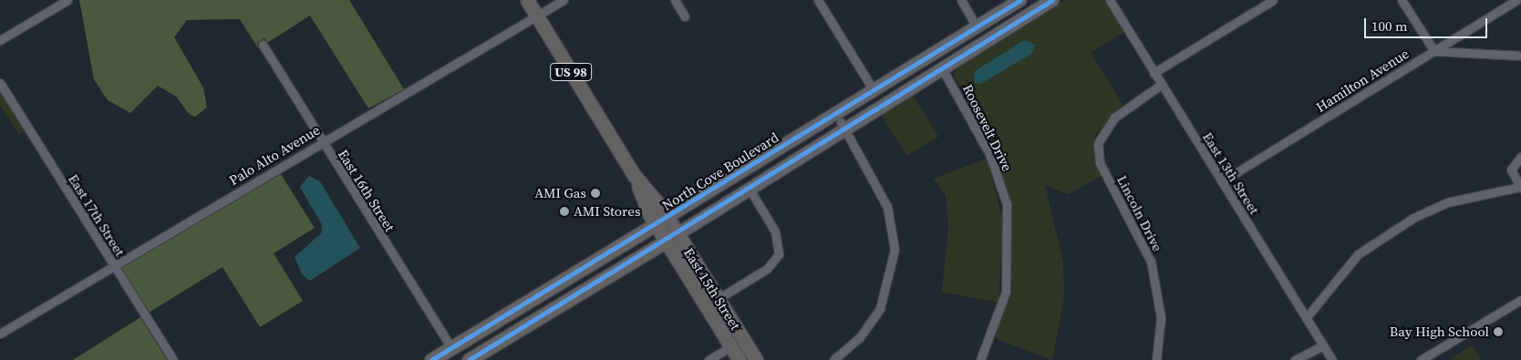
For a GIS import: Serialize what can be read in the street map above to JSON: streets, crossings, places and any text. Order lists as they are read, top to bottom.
{
  "streets": {
    "main road": ["US 98", "North Cove Boulevard", "East 15th Street"],
    "street": [
      "Hamilton Avenue",
      "Roosevelt Drive",
      "Palo Alto Avenue",
      "East 13th Street",
      "East 16th Street",
      "Lincoln Drive",
      "East 17th Street"
    ]
  },
  "crossings": [
    ["Hamilton Avenue", "East 13th Street"],
    ["Palo Alto Avenue", "East 16th Street"],
    ["Palo Alto Avenue", "East 17th Street"],
    ["Palo Alto Avenue", "East 15th Street"],
    ["North Cove Boulevard", "East 16th Street"],
    ["North Cove Boulevard", "East 15th Street"],
    ["East 13th Street", "Lincoln Drive"]
  ],
  "places": ["AMI Gas", "AMI Stores", "Bay High School"],
  "scale_bar": "100 m"
}
